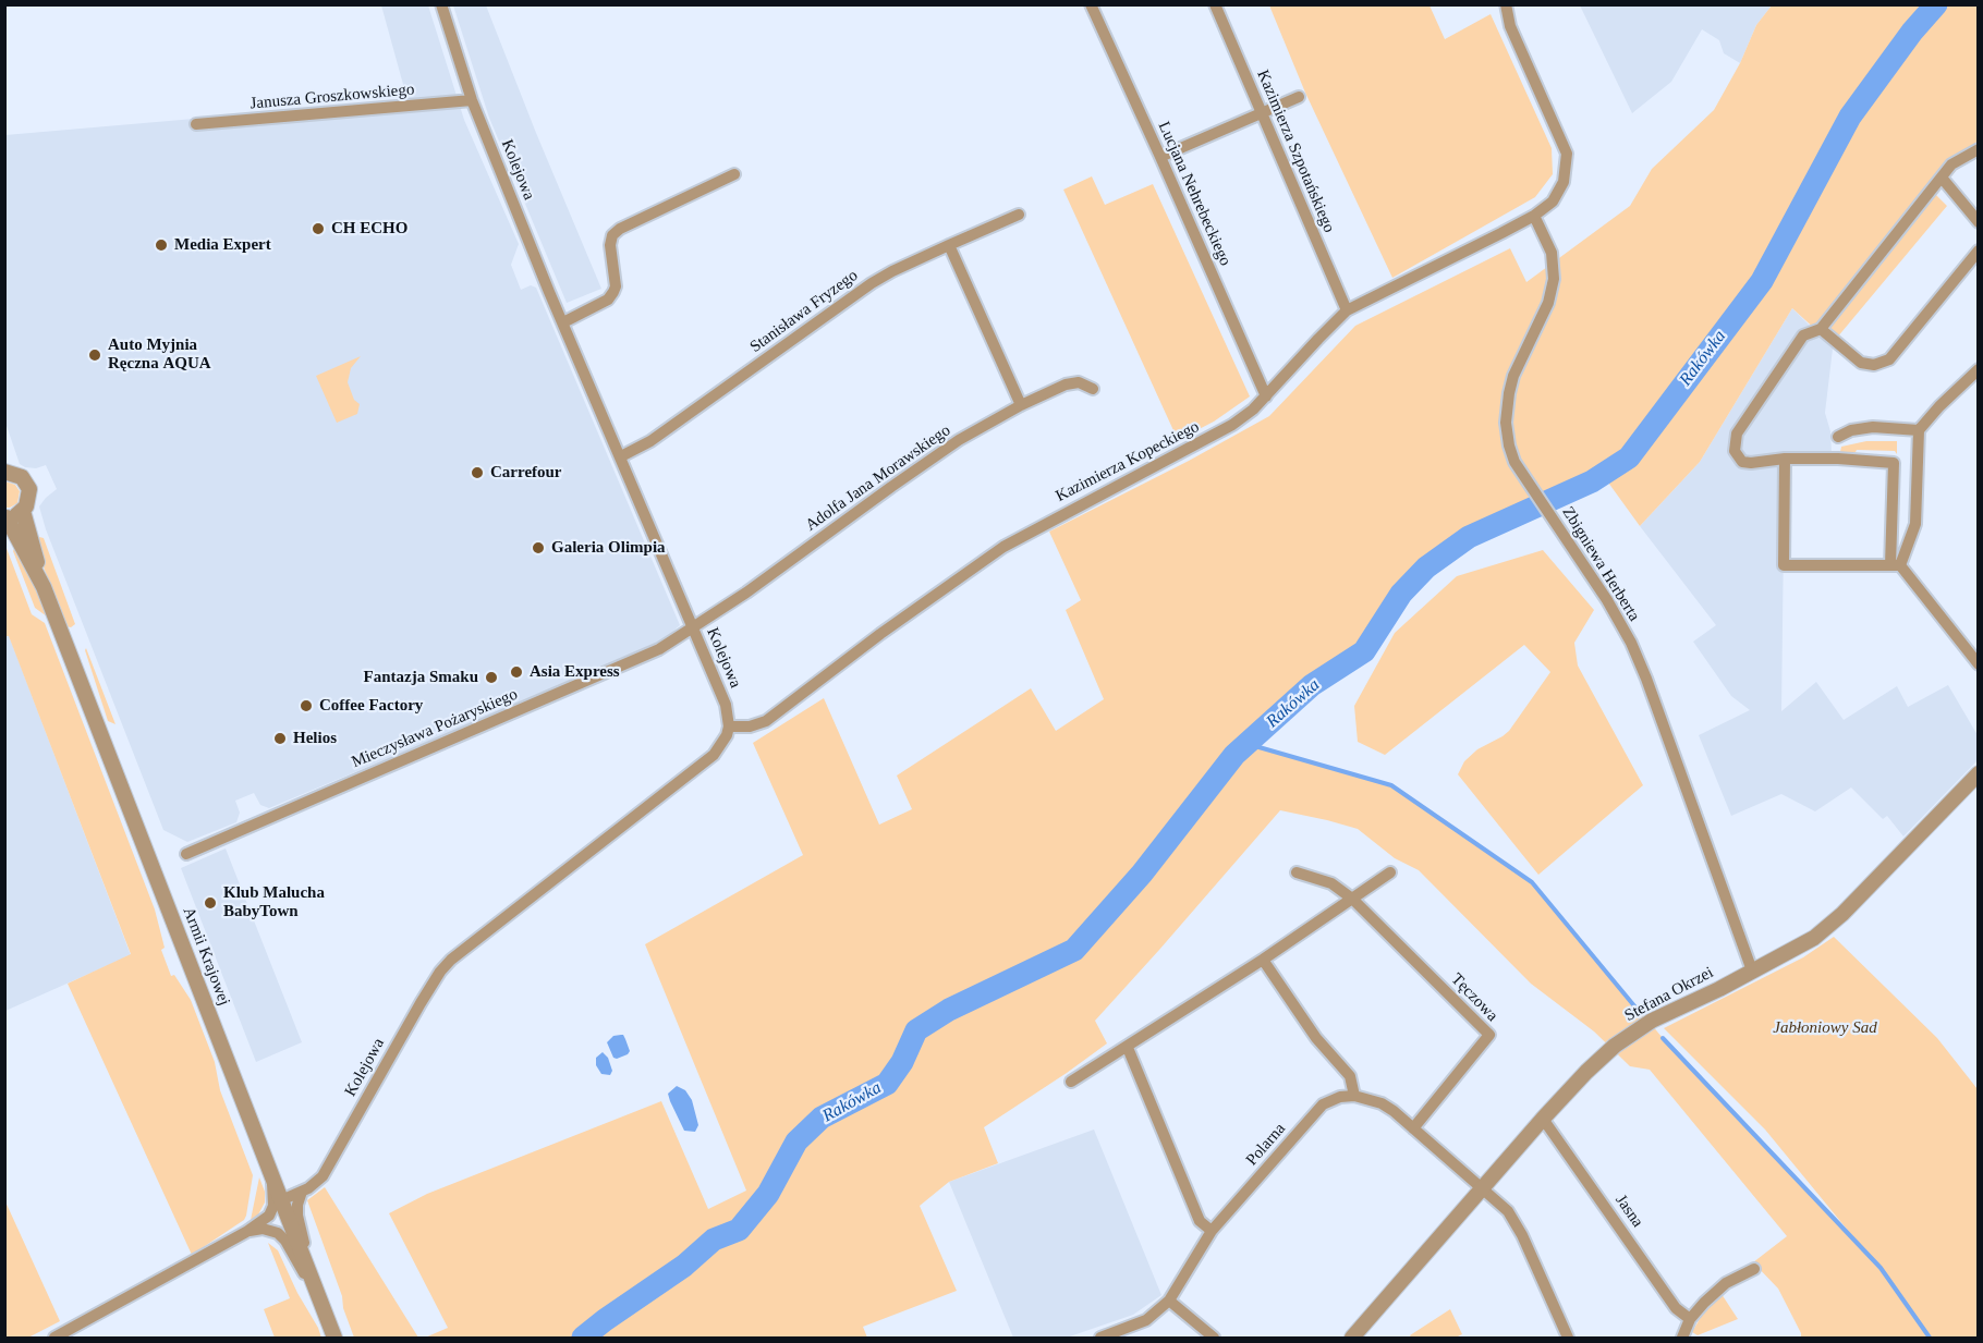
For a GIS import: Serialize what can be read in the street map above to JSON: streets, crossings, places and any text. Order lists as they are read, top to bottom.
{
  "streets": {
    "street": [
      "Janusza Groszkowskiego",
      "Kazimierza Szpotańskiego",
      "Kolejowa",
      "Lucjana Nehrebeckiego",
      "Stanisława Fryzego",
      "Kazimierza Kopeckiego",
      "Adolfa Jana Morawskiego",
      "Zbigniewa Herberta",
      "Mieczysława Pożaryskiego",
      "Armii Krajowej",
      "Stefana Okrzei",
      "Tęczowa",
      "Polarna",
      "Jasna"
    ]
  },
  "crossings": [
    ["Janusza Groszkowskiego", "Kolejowa"],
    ["Kazimierza Szpotańskiego", "Kazimierza Kopeckiego"],
    ["Kolejowa", "Stanisława Fryzego"],
    ["Kolejowa", "Kazimierza Kopeckiego"],
    ["Kolejowa", "Adolfa Jana Morawskiego"],
    ["Kolejowa", "Mieczysława Pożaryskiego"],
    ["Kolejowa", "Armii Krajowej"],
    ["Lucjana Nehrebeckiego", "Kazimierza Kopeckiego"],
    ["Kazimierza Kopeckiego", "Zbigniewa Herberta"],
    ["Adolfa Jana Morawskiego", "Mieczysława Pożaryskiego"],
    ["Zbigniewa Herberta", "Stefana Okrzei"],
    ["Stefana Okrzei", "Jasna"]
  ],
  "water": ["Rakówka"],
  "parks": ["Jabłoniowy Sad"],
  "places": [
    "CH ECHO",
    "Media Expert",
    "Auto Myjnia Ręczna AQUA",
    "Carrefour",
    "Galeria Olimpia",
    "Asia Express",
    "Fantazja Smaku",
    "Coffee Factory",
    "Helios",
    "Klub Malucha BabyTown"
  ]
}
